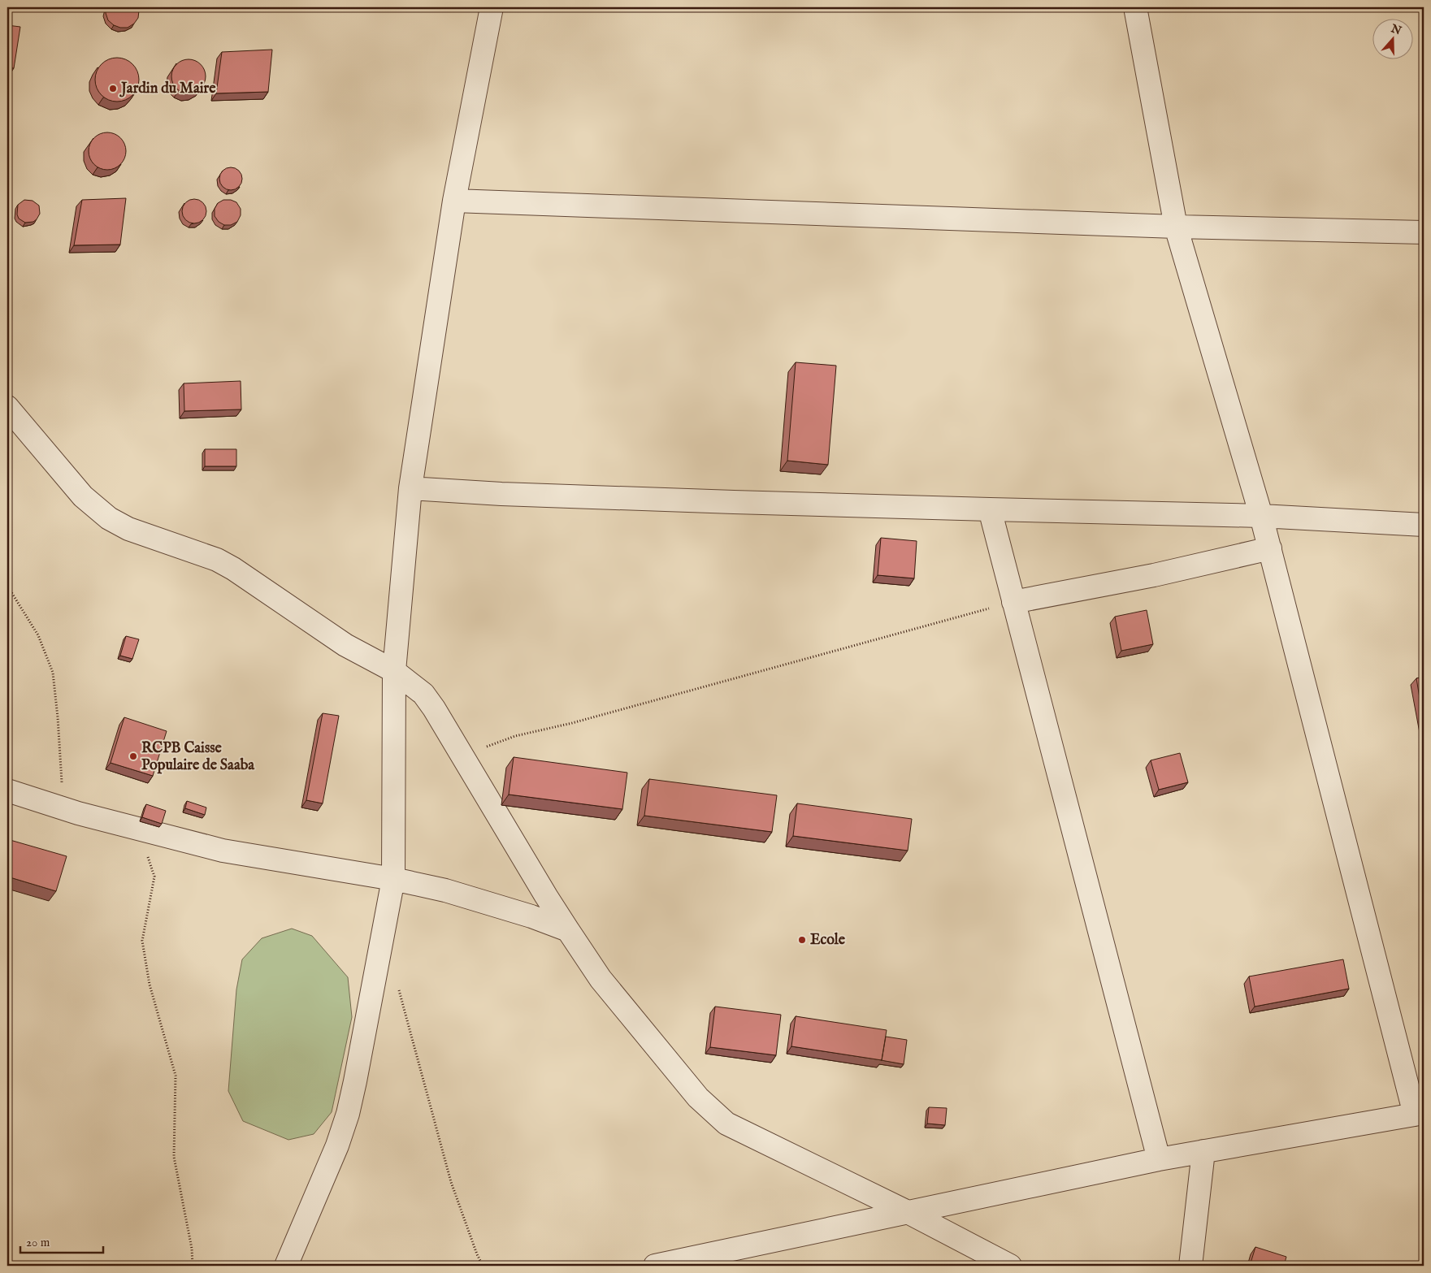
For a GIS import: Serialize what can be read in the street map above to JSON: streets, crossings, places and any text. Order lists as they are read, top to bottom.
{
  "places": ["Jardin du Maire", "RCPB Caisse Populaire de Saaba", "Ecole"],
  "scale_bar": "20 m",
  "north": "top"
}
